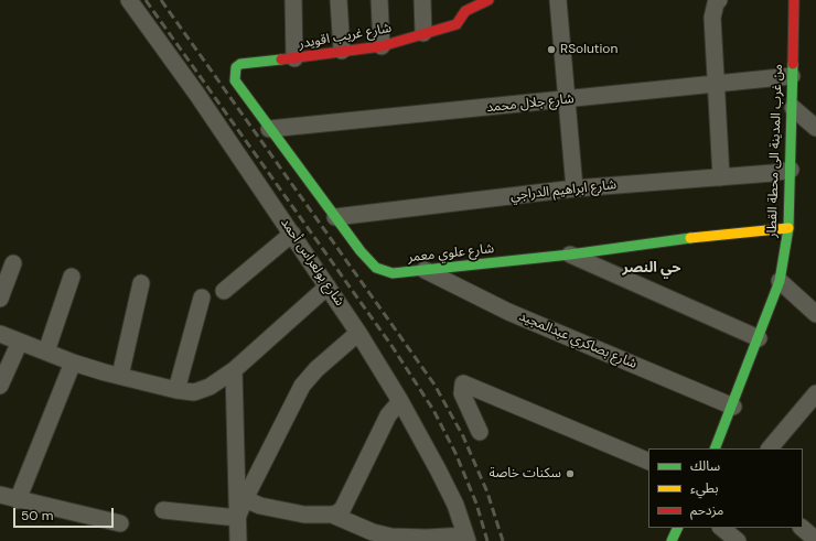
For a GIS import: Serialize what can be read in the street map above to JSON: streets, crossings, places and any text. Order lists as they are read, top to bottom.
{
  "streets": {
    "street": [
      "شارع غريب اقويدر",
      "شارع جلال محمد",
      "من غرب المدينة الى محطة القطار",
      "شارع ابراهيم الدراجي",
      "شارع علوي معمر",
      "شارع بولعراس أحمد",
      "شارع بصاكري عبدالمجيد"
    ]
  },
  "crossings": [
    ["شارع غريب اقويدر", "شارع علوي معمر"],
    ["شارع جلال محمد", "من غرب المدينة الى محطة القطار"],
    ["شارع جلال محمد", "شارع علوي معمر"],
    ["من غرب المدينة الى محطة القطار", "شارع ابراهيم الدراجي"],
    ["من غرب المدينة الى محطة القطار", "شارع علوي معمر"],
    ["من غرب المدينة الى محطة القطار", "شارع بصاكري عبدالمجيد"],
    ["شارع ابراهيم الدراجي", "شارع علوي معمر"],
    ["شارع علوي معمر", "شارع بصاكري عبدالمجيد"]
  ],
  "districts": ["حي النصر"],
  "places": ["RSolution", "سكنات خاصة"],
  "legend": ["سالك", "بطيء", "مزدحم"],
  "scale_bar": "50 m"
}
